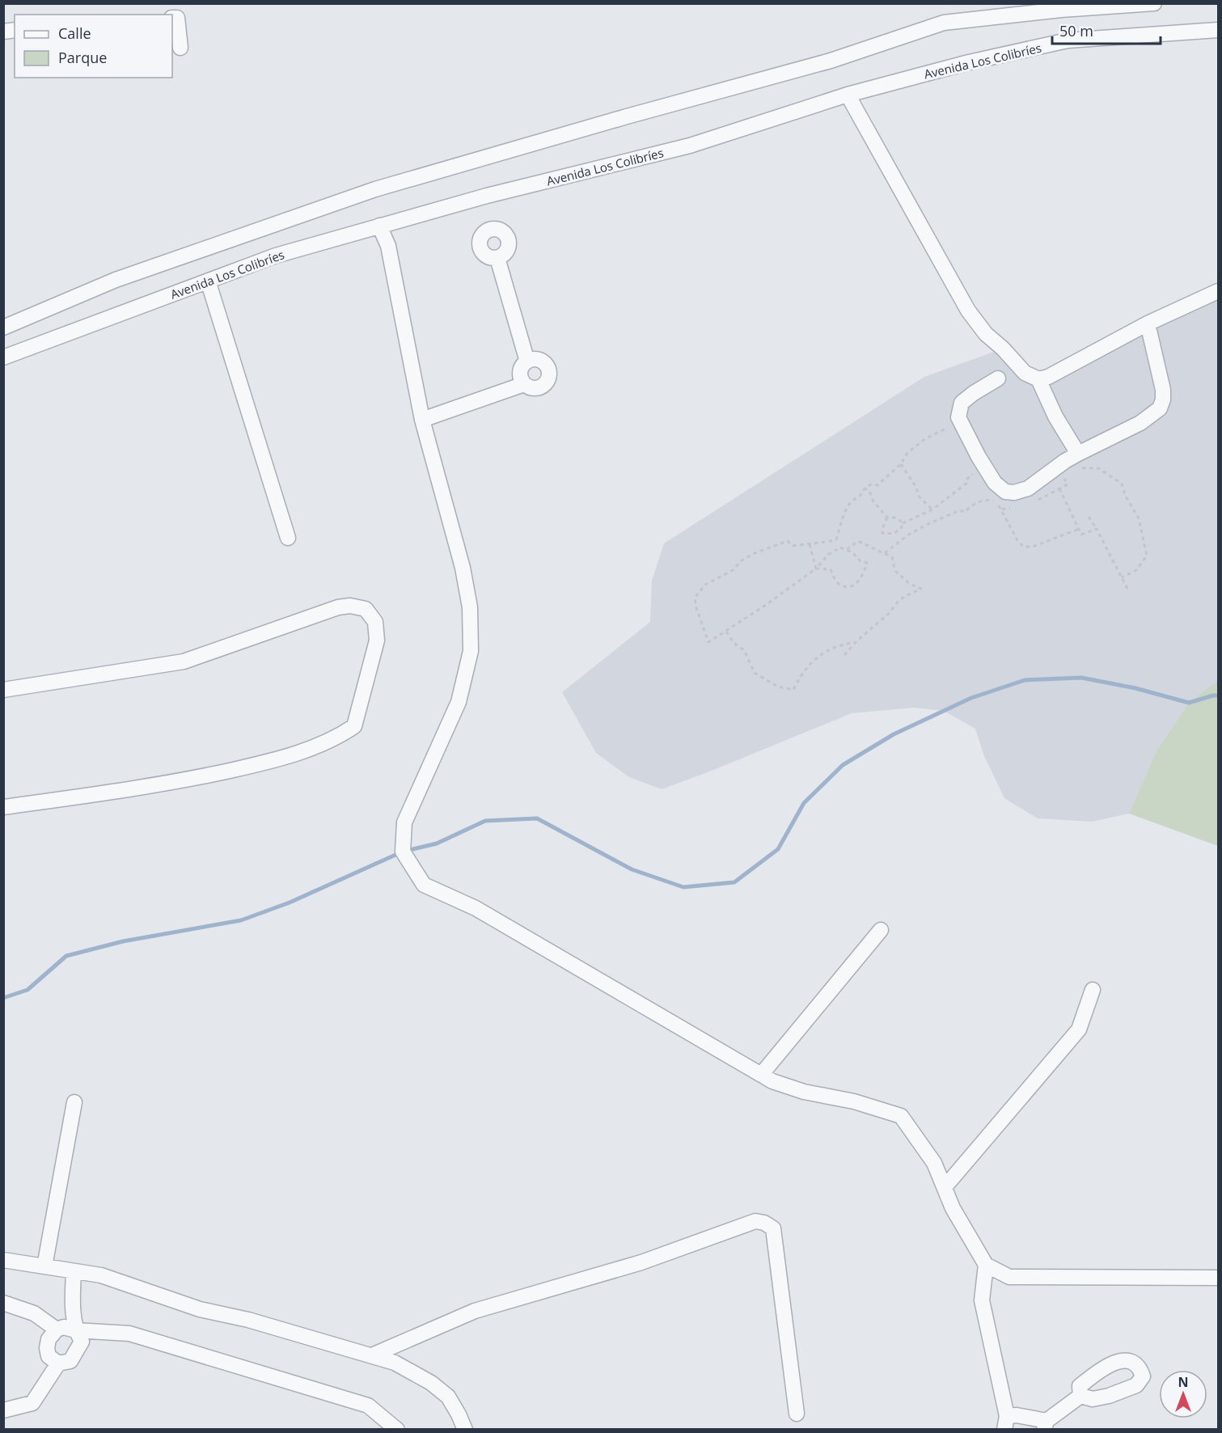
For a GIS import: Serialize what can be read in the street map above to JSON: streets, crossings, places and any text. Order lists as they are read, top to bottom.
{
  "streets": {
    "street": ["Avenida Los Colibríes"]
  },
  "legend": ["Calle", "Parque"],
  "scale_bar": "50 m",
  "north": "top"
}
